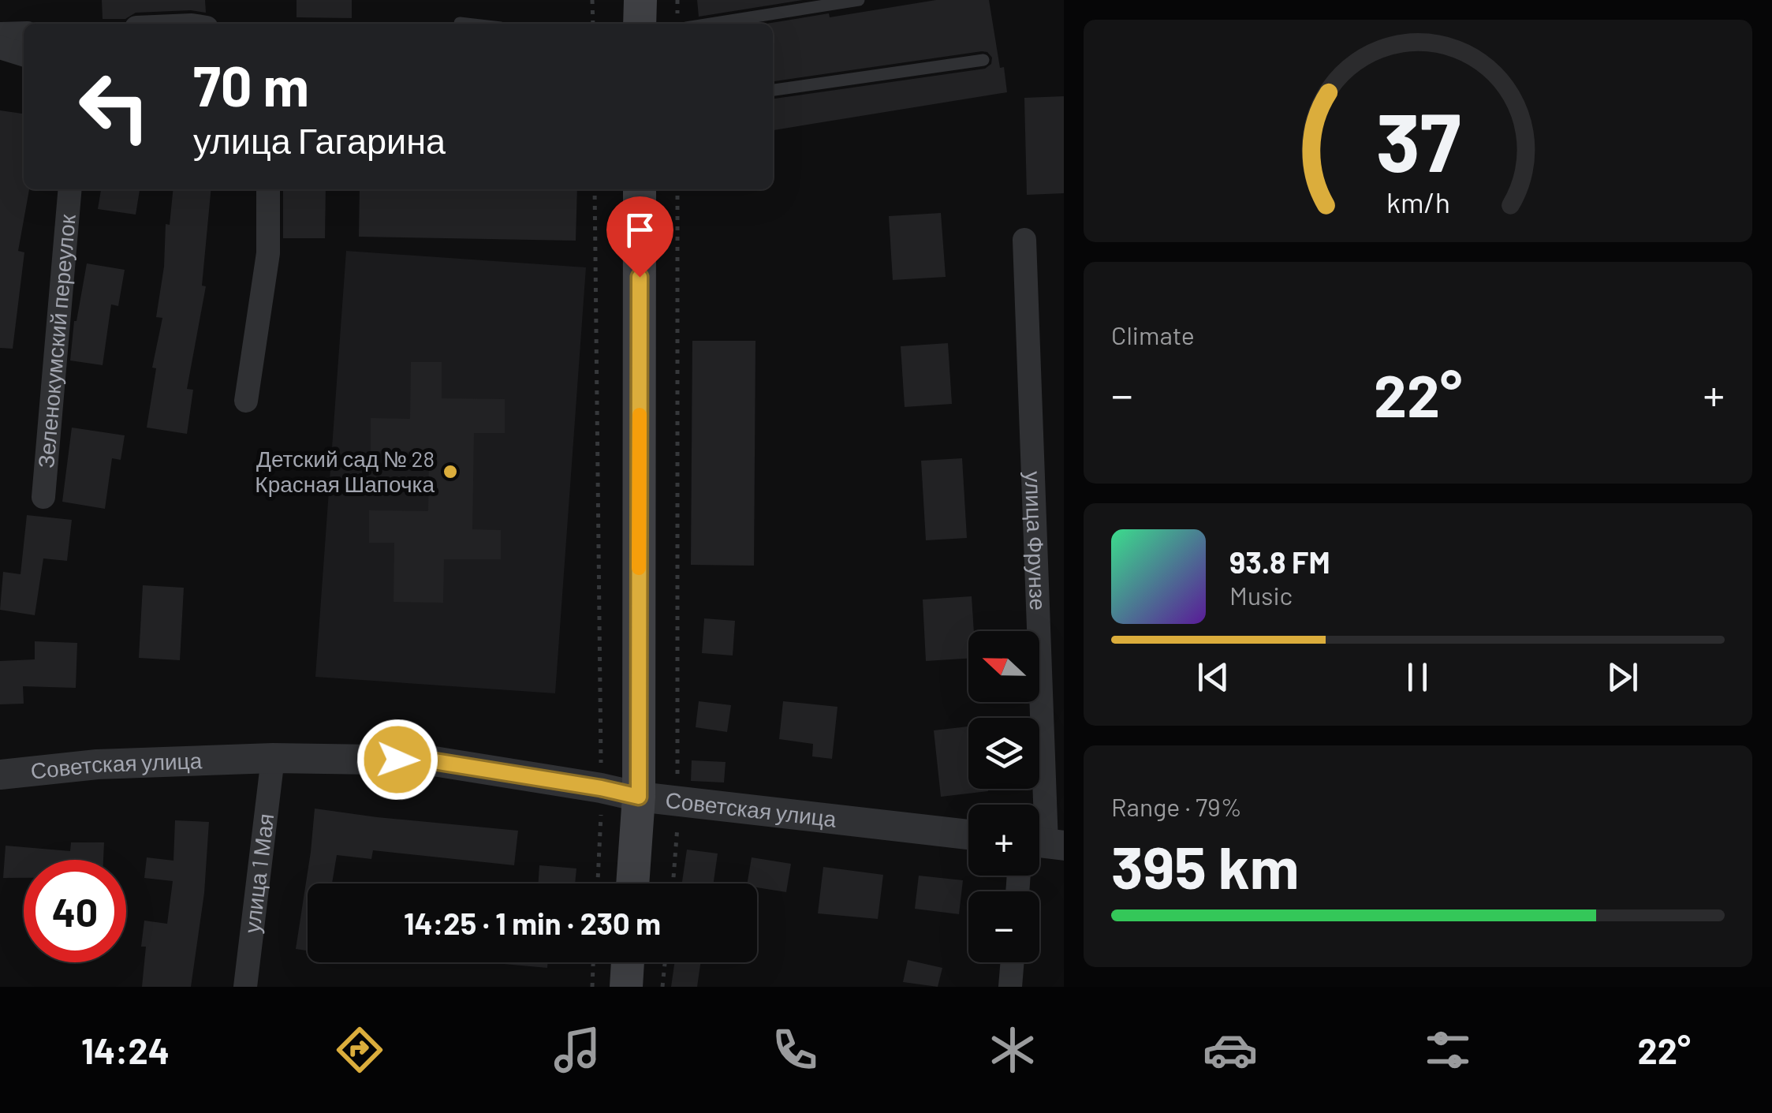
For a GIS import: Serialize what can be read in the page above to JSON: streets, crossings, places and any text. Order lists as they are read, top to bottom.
{
  "streets": {
    "street": [
      "Зеленокумский переулок",
      "улица Фрунзе",
      "Советская улица",
      "улица 1 Мая"
    ]
  },
  "crossings": [
    ["Советская улица", "улица 1 Мая"]
  ],
  "places": ["Детский сад № 28 Красная Шапочка"],
  "north": "left",
  "page": {
    "turn": ["70 m", "улица Гагарина"],
    "tile": [
      "Climate",
      ["Range · 79%", "395 km"]
    ],
    "heat": ["−", "22°", "+"],
    "song": ["93.8 FM", "Music"],
    "map_buttons": ["+", "−"],
    "limit": "40",
    "trip": "14:25 · 1 min · 230 m",
    "tabs": ["14:24", "22°"],
    "gauge": ["37", "km/h"]
  }
}
